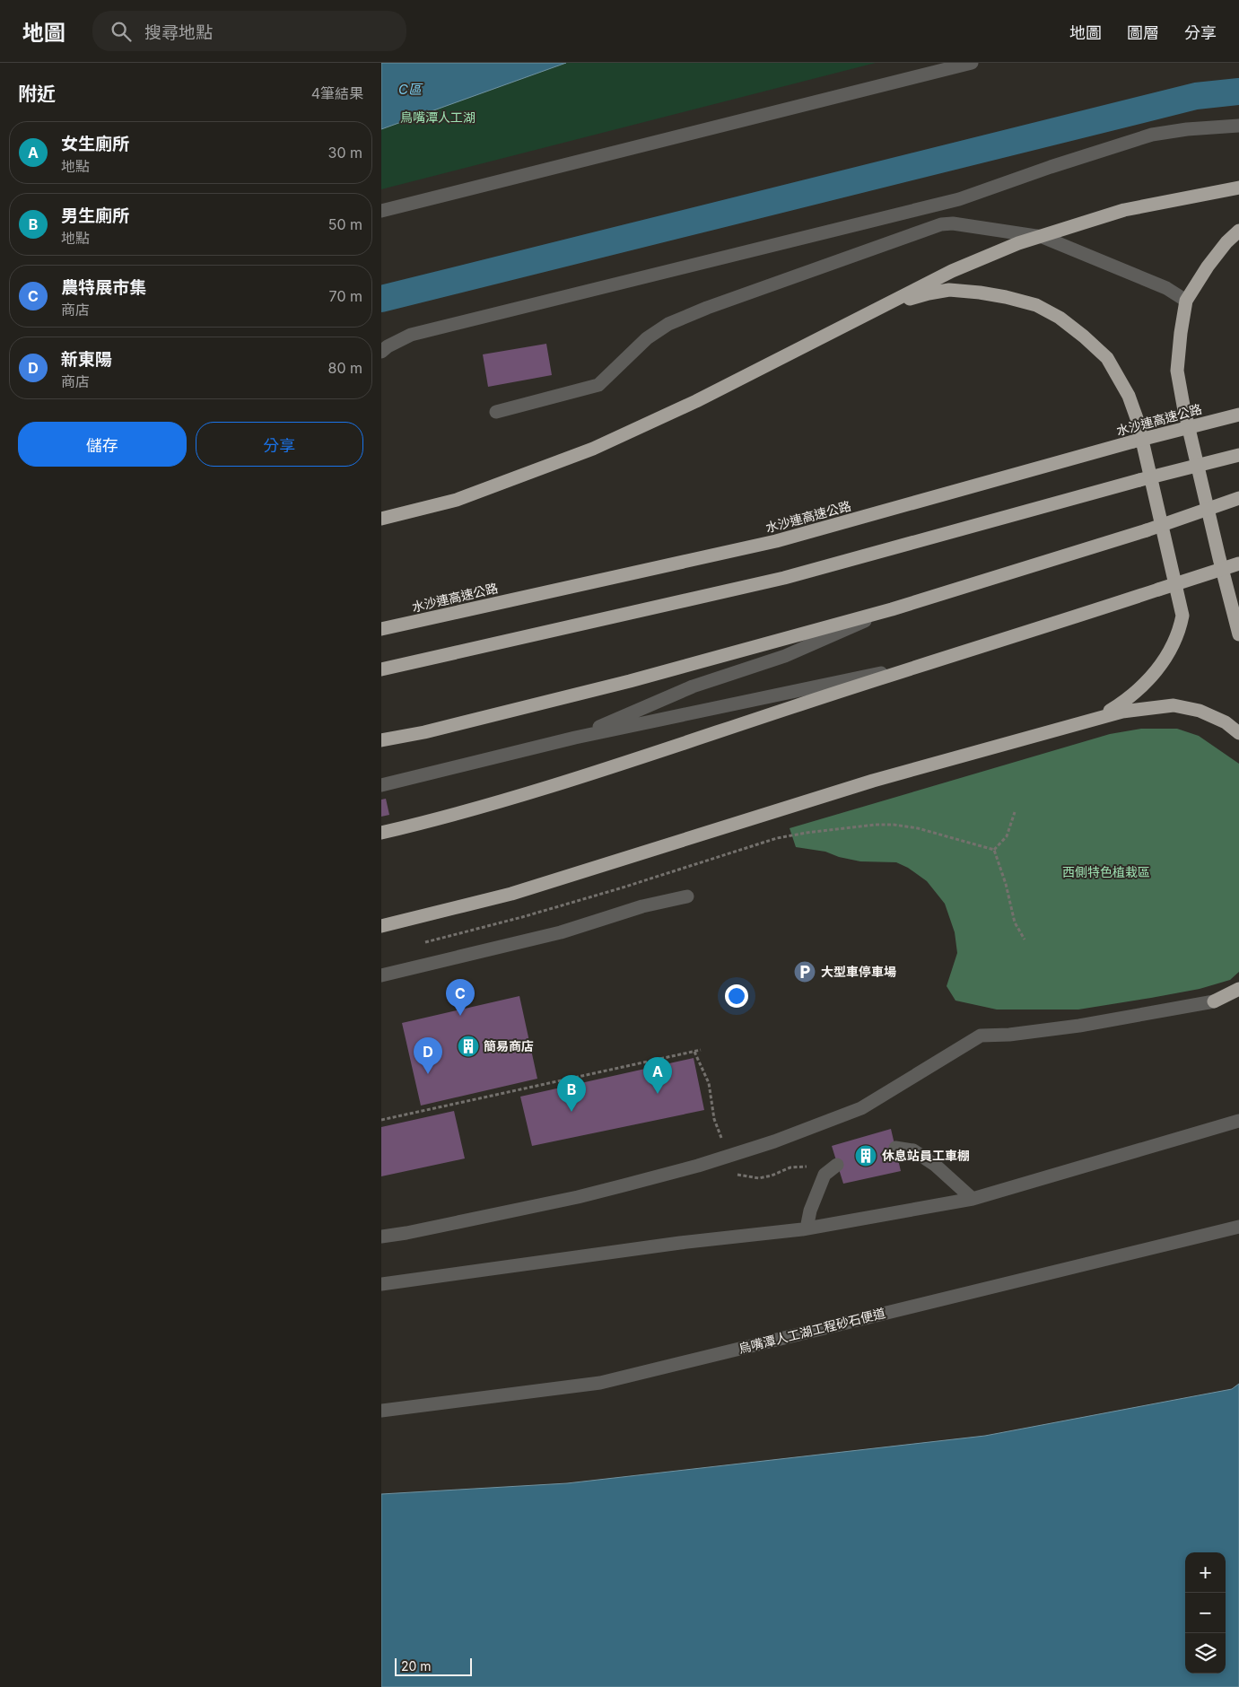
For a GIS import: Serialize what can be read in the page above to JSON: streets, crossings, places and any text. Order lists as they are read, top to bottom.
{
  "streets": {
    "highway": ["水沙連高速公路"],
    "street": ["烏嘴潭人工湖工程砂石便道"]
  },
  "water": ["C區"],
  "parks": ["鳥嘴潭人工湖", "西側特色植栽區"],
  "places": {
    "parking": ["大型車停車場"],
    "building": ["簡易商店", "休息站員工車棚"]
  },
  "scale_bar": "20 m",
  "page": {
    "header": "地圖",
    "search": "搜尋地點",
    "nav": ["地圖", "圖層", "分享"],
    "heading": ["附近", "4筆結果"],
    "list": [
      {
        "mark": "A",
        "name": "女生廁所",
        "note": "地點",
        "value": "30 m"
      },
      {
        "mark": "B",
        "name": "男生廁所",
        "note": "地點",
        "value": "50 m"
      },
      {
        "mark": "C",
        "name": "農特展市集",
        "note": "商店",
        "value": "70 m"
      },
      {
        "mark": "D",
        "name": "新東陽",
        "note": "商店",
        "value": "80 m"
      }
    ],
    "buttons": ["儲存", "分享"],
    "pins": [
      "C",
      "D",
      "A",
      "B"
    ],
    "map_buttons": ["+", "−"],
    "scale": "20 m"
  }
}
